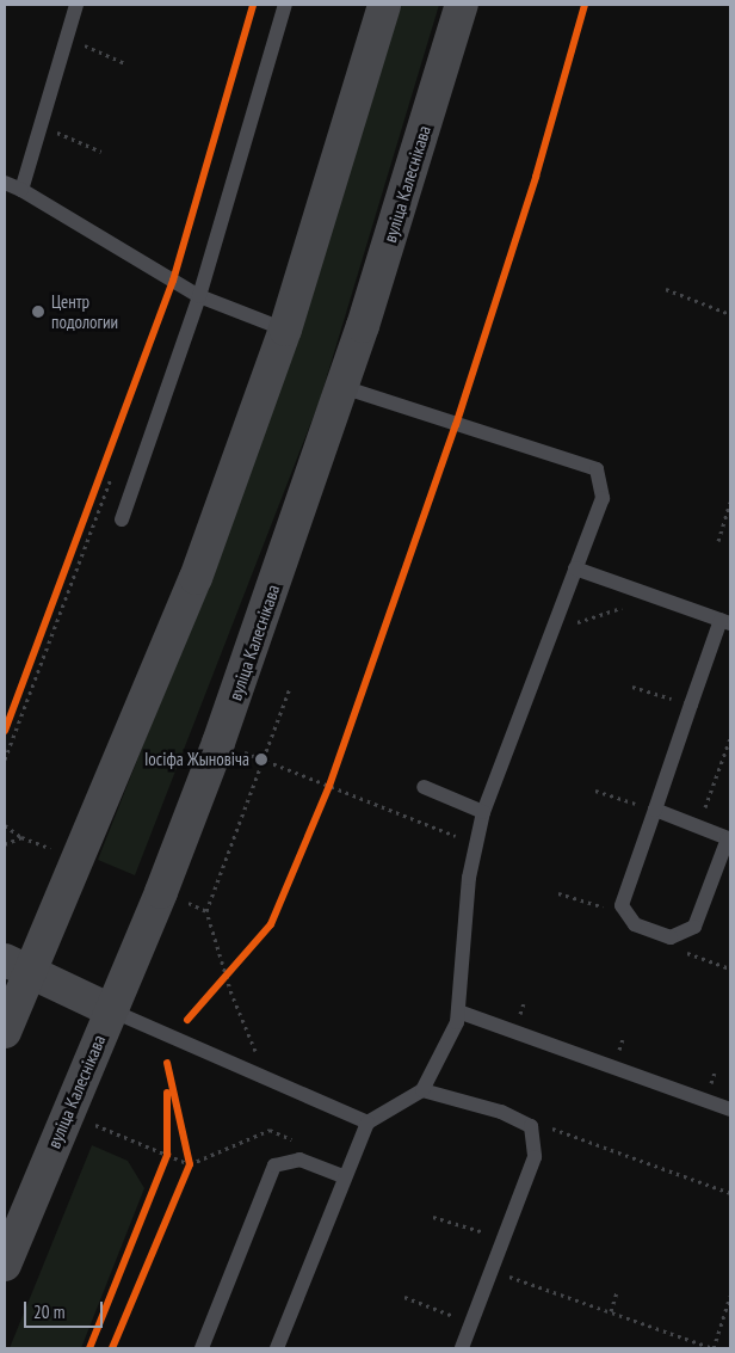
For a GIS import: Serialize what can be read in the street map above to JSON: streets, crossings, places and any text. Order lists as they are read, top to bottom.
{
  "streets": {
    "main road": ["вуліца Калеснікава"]
  },
  "places": ["Центр подологии", "Іосіфа Жыновіча"],
  "scale_bar": "20 m"
}
